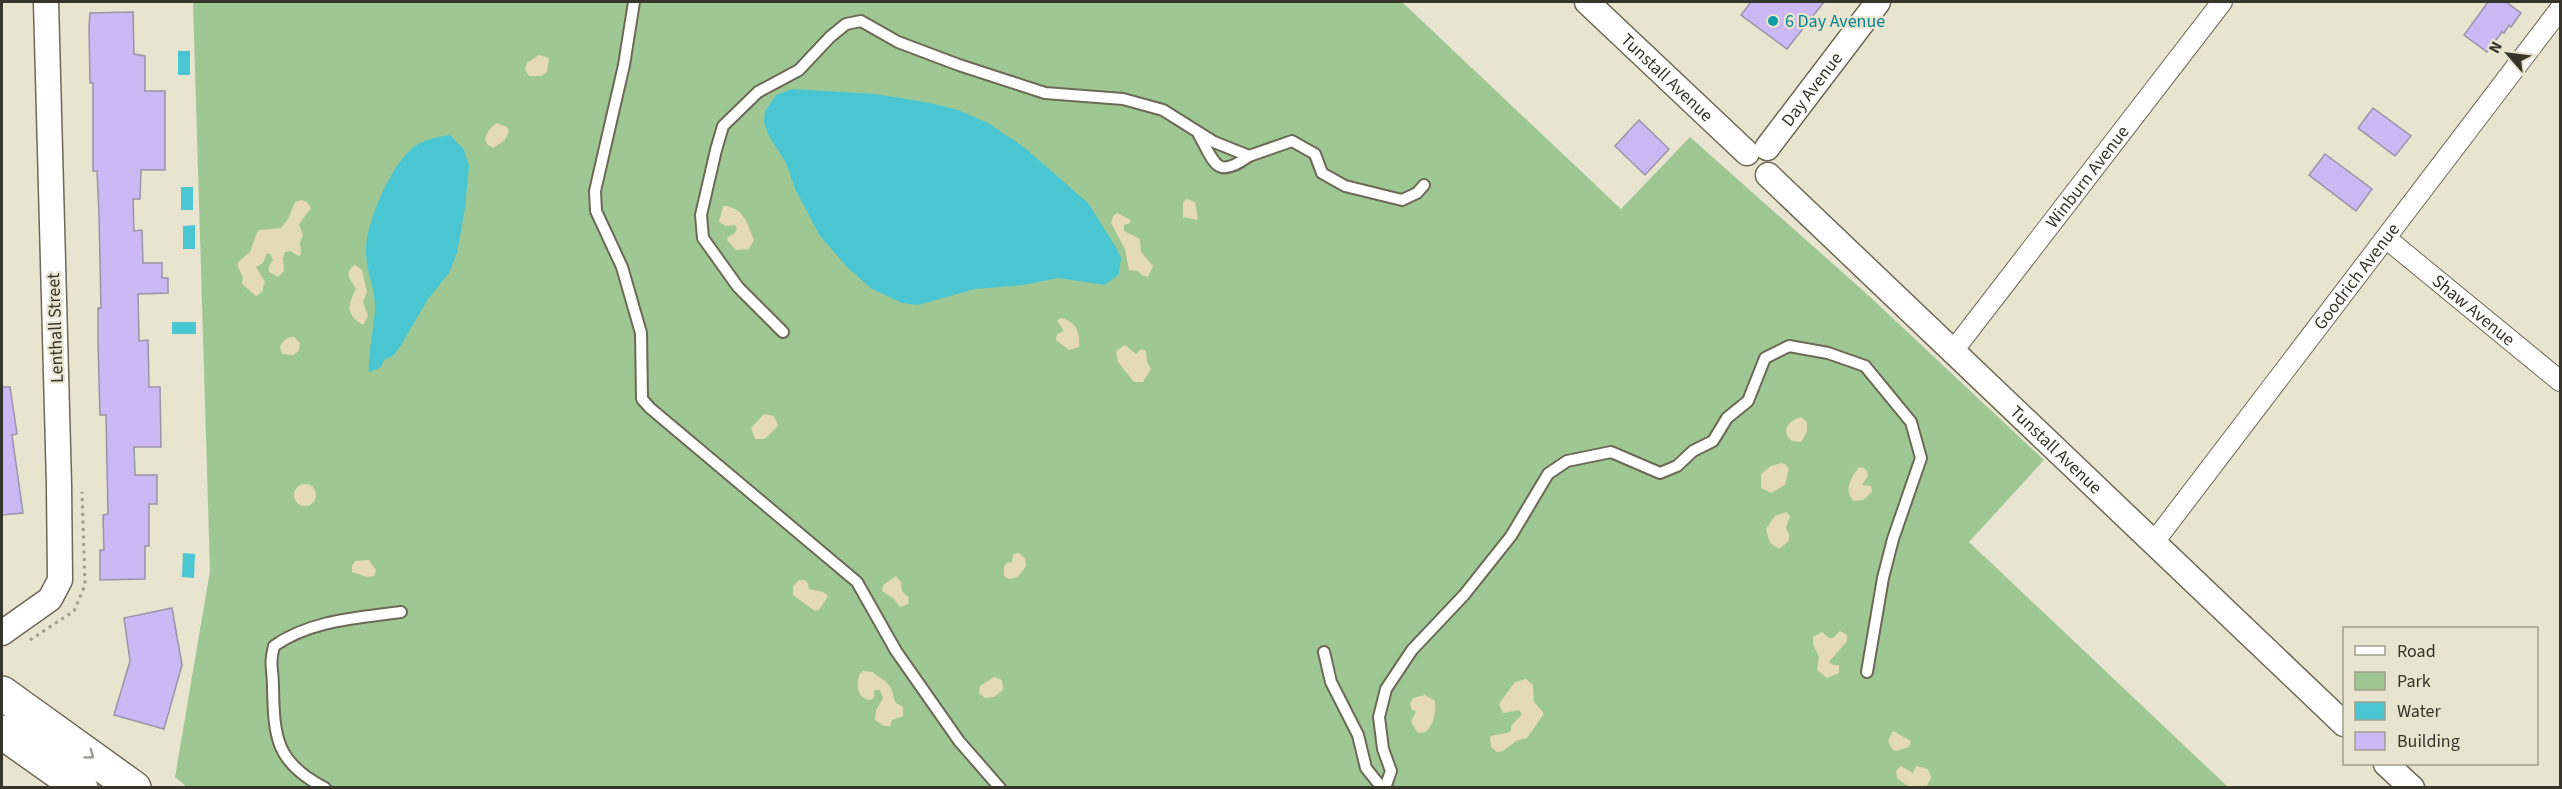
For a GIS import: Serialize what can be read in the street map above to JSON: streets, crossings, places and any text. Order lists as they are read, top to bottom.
{
  "streets": {
    "street": [
      "Tunstall Avenue",
      "Day Avenue",
      "Winburn Avenue",
      "Goodrich Avenue",
      "Shaw Avenue",
      "Lenthall Street"
    ]
  },
  "crossings": [
    ["Tunstall Avenue", "Day Avenue"],
    ["Tunstall Avenue", "Winburn Avenue"],
    ["Tunstall Avenue", "Goodrich Avenue"],
    ["Goodrich Avenue", "Shaw Avenue"]
  ],
  "places": ["6 Day Avenue"],
  "legend": [
    "Road",
    "Park",
    "Water",
    "Building"
  ],
  "north": "top left"
}
